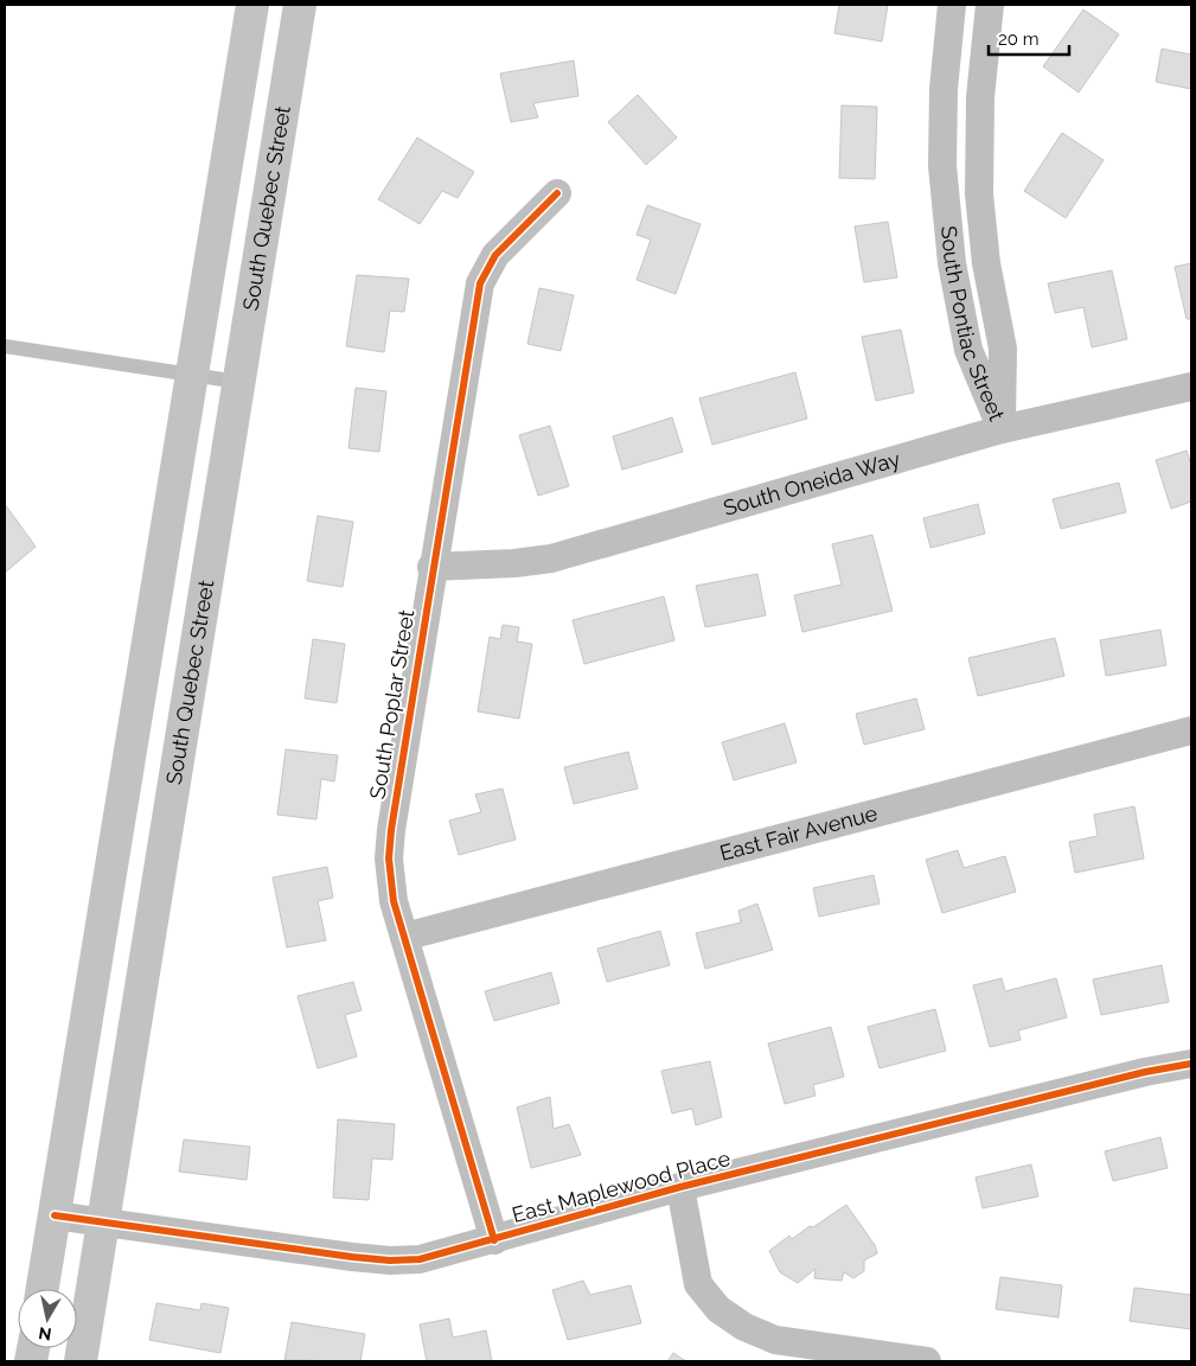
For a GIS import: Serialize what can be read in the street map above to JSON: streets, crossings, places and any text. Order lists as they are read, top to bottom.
{
  "streets": {
    "main road": ["South Quebec Street"],
    "street": [
      "South Pontiac Street",
      "South Oneida Way",
      "South Poplar Street",
      "East Fair Avenue",
      "East Maplewood Place"
    ]
  },
  "crossings": [
    ["South Quebec Street", "East Maplewood Place"],
    ["South Pontiac Street", "South Oneida Way"],
    ["South Oneida Way", "South Poplar Street"],
    ["South Poplar Street", "East Fair Avenue"],
    ["South Poplar Street", "East Maplewood Place"]
  ],
  "scale_bar": "20 m",
  "north": "bottom"
}
